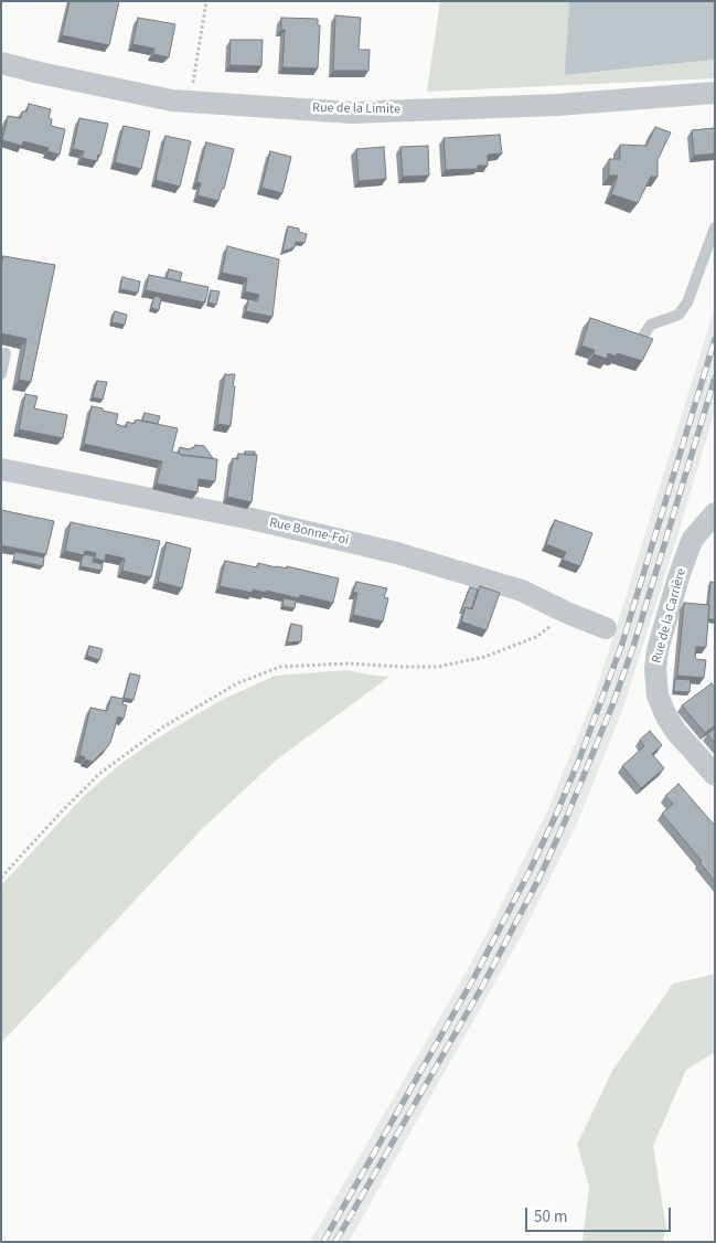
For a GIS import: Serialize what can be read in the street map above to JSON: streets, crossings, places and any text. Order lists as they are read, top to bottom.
{
  "streets": {
    "street": ["Rue de la Limite", "Rue Bonne-Foi", "Rue de la Carrière"]
  },
  "scale_bar": "50 m"
}
